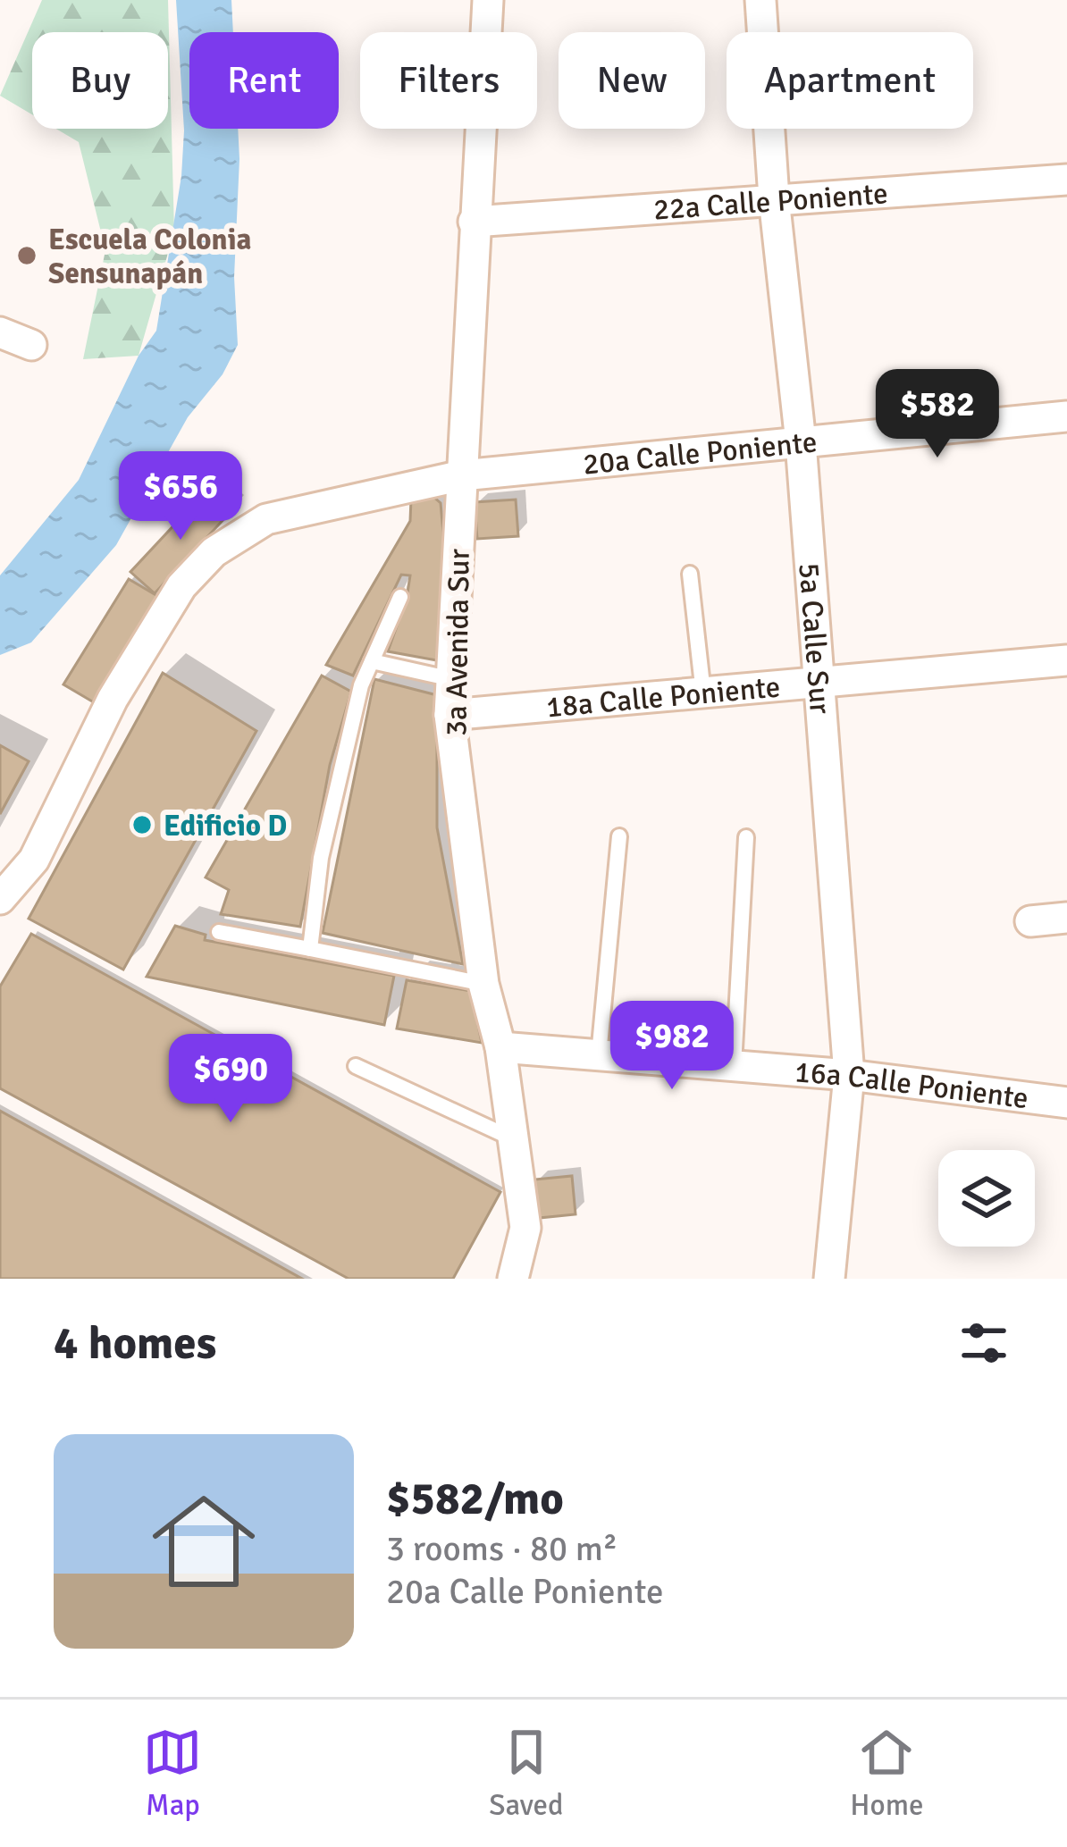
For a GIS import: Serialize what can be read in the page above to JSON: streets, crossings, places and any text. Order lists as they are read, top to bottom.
{
  "streets": {
    "street": [
      "22a Calle Poniente",
      "20a Calle Poniente",
      "5a Calle Sur",
      "3a Avenida Sur",
      "18a Calle Poniente",
      "16a Calle Poniente"
    ]
  },
  "crossings": [
    ["22a Calle Poniente", "5a Calle Sur"],
    ["22a Calle Poniente", "3a Avenida Sur"],
    ["20a Calle Poniente", "5a Calle Sur"],
    ["20a Calle Poniente", "3a Avenida Sur"],
    ["5a Calle Sur", "18a Calle Poniente"],
    ["5a Calle Sur", "16a Calle Poniente"],
    ["3a Avenida Sur", "18a Calle Poniente"],
    ["3a Avenida Sur", "16a Calle Poniente"]
  ],
  "places": ["Escuela Colonia Sensunapán", "Edificio D"],
  "page": {
    "chip": [
      "Buy",
      "Rent",
      "Filters",
      "New",
      "Apartment"
    ],
    "price": [
      "$582",
      "$656",
      "$982",
      "$690"
    ],
    "heading": "4 homes",
    "list": [
      {
        "name": "$582/mo",
        "note": "3 rooms · 80 m² · 20a Calle Poniente"
      }
    ],
    "tabs": ["Map", "Saved", "Home"]
  }
}
